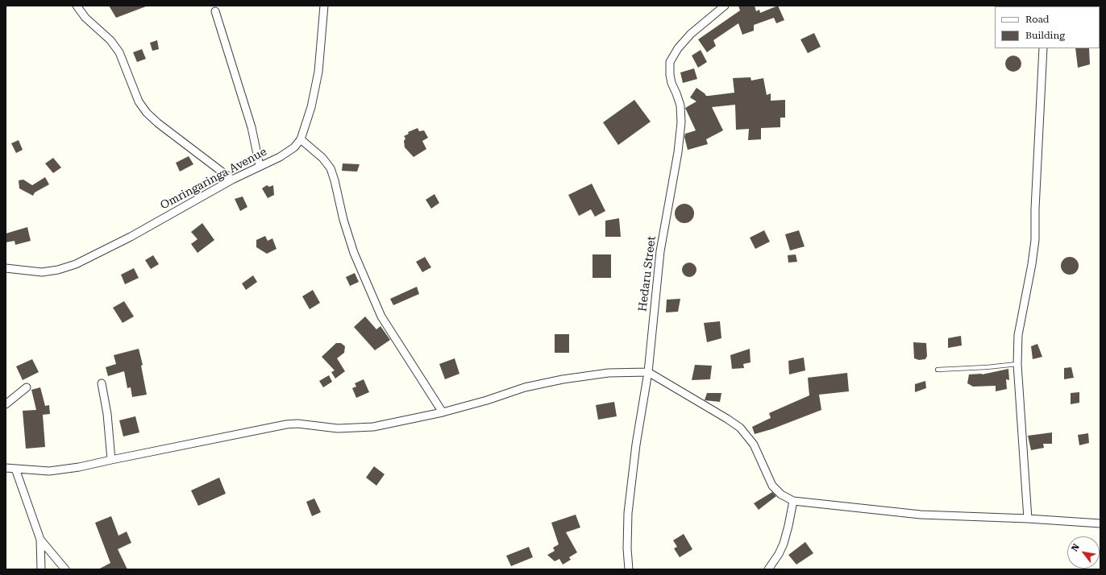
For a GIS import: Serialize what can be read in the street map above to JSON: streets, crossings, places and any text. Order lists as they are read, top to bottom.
{
  "streets": {
    "street": ["Omringaringa Avenue", "Hedaru Street"]
  },
  "legend": ["Road", "Building"],
  "north": "top left"
}
